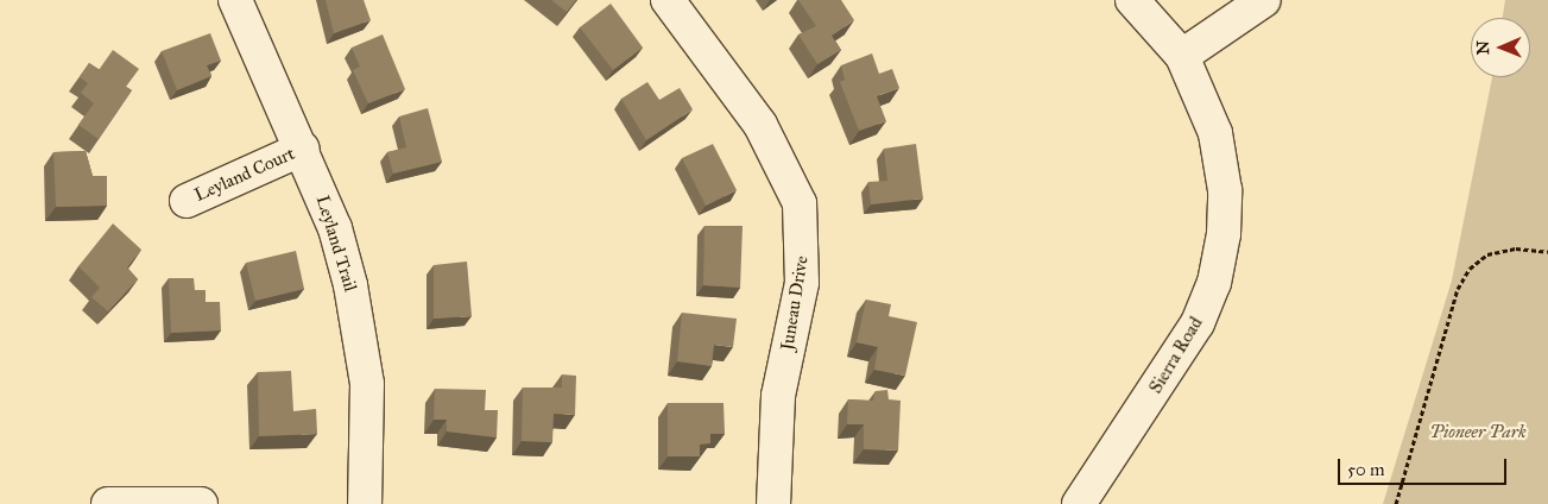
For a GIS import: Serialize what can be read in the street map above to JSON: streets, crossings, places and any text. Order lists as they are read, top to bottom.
{
  "streets": {
    "street": [
      "Leyland Court",
      "Leyland Trail",
      "Juneau Drive",
      "Sierra Road"
    ]
  },
  "crossings": [
    ["Leyland Court", "Leyland Trail"]
  ],
  "parks": ["Pioneer Park"],
  "scale_bar": "50 m",
  "north": "left"
}
